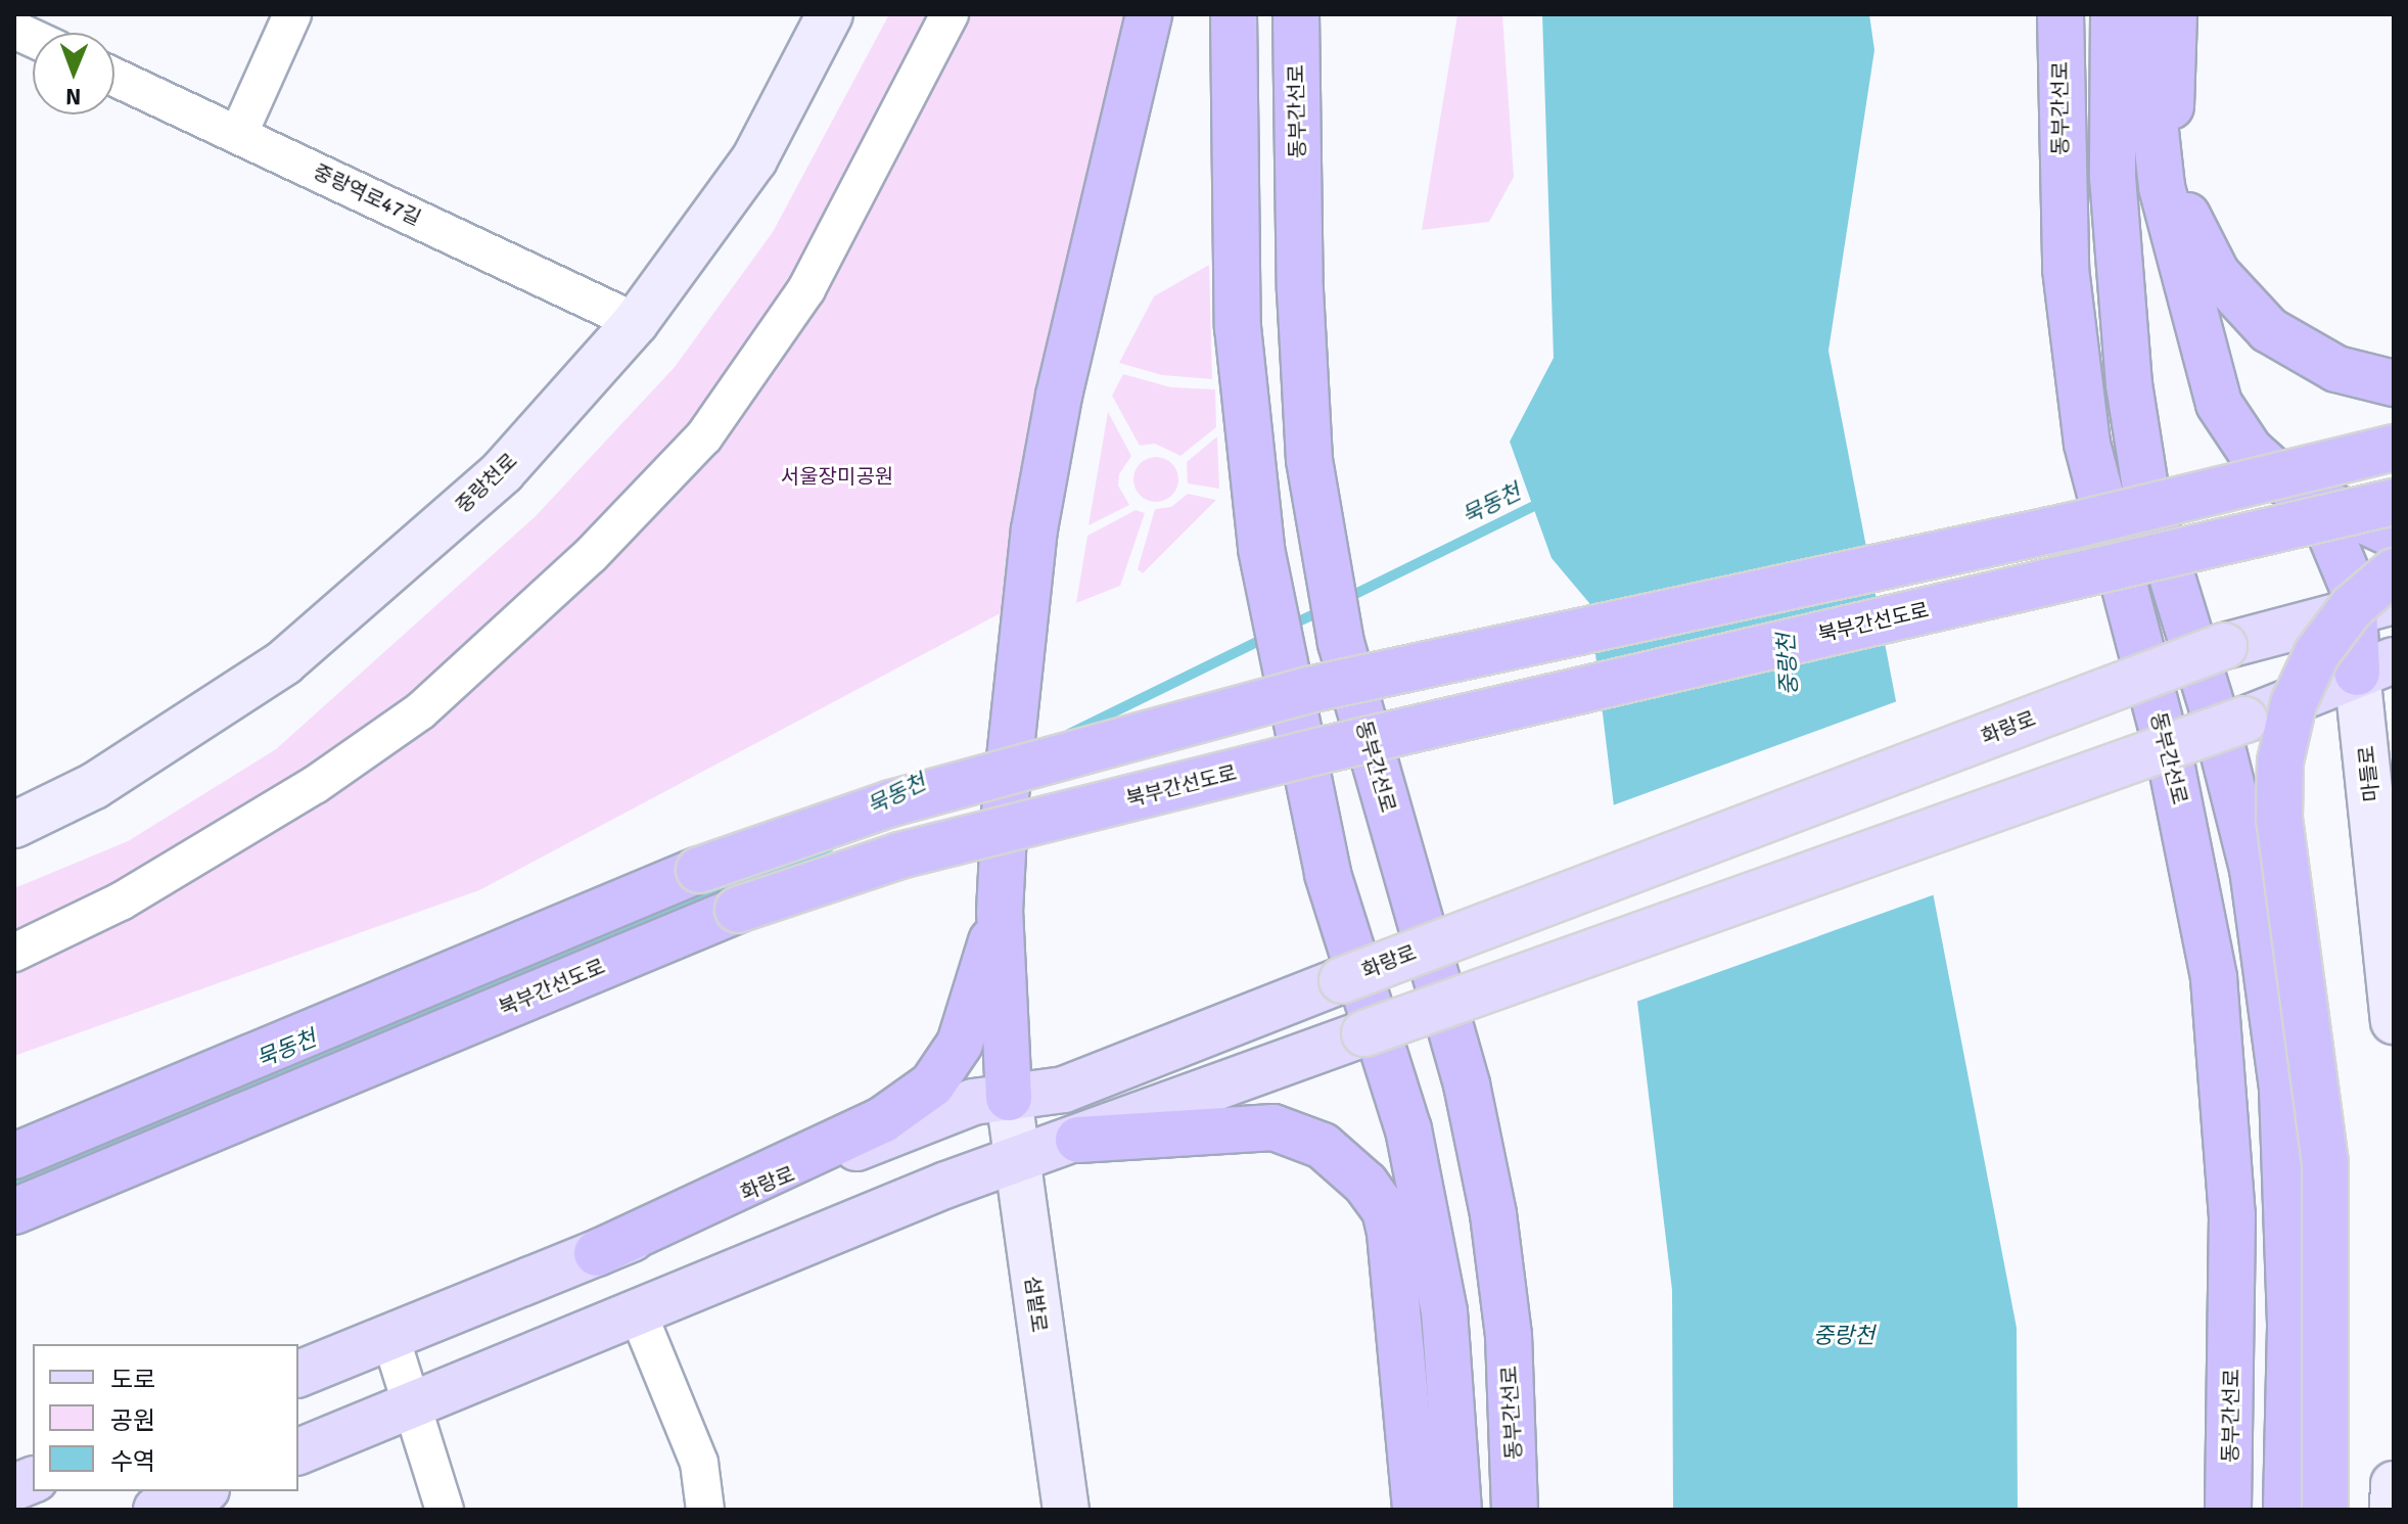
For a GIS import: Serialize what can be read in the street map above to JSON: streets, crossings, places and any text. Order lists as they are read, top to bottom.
{
  "streets": {
    "highway": ["동부간선로", "북부간선도로"],
    "main road": [
      "중랑천로",
      "화랑로",
      "마들로",
      "섬밭로"
    ],
    "street": ["중랑역로47길"]
  },
  "crossings": [
    ["중랑역로47길", "중랑천로"],
    ["화랑로", "섬밭로"]
  ],
  "water": ["묵동천", "중랑천"],
  "parks": ["서울장미공원"],
  "legend": ["도로", "공원", "수역"],
  "north": "bottom"
}
